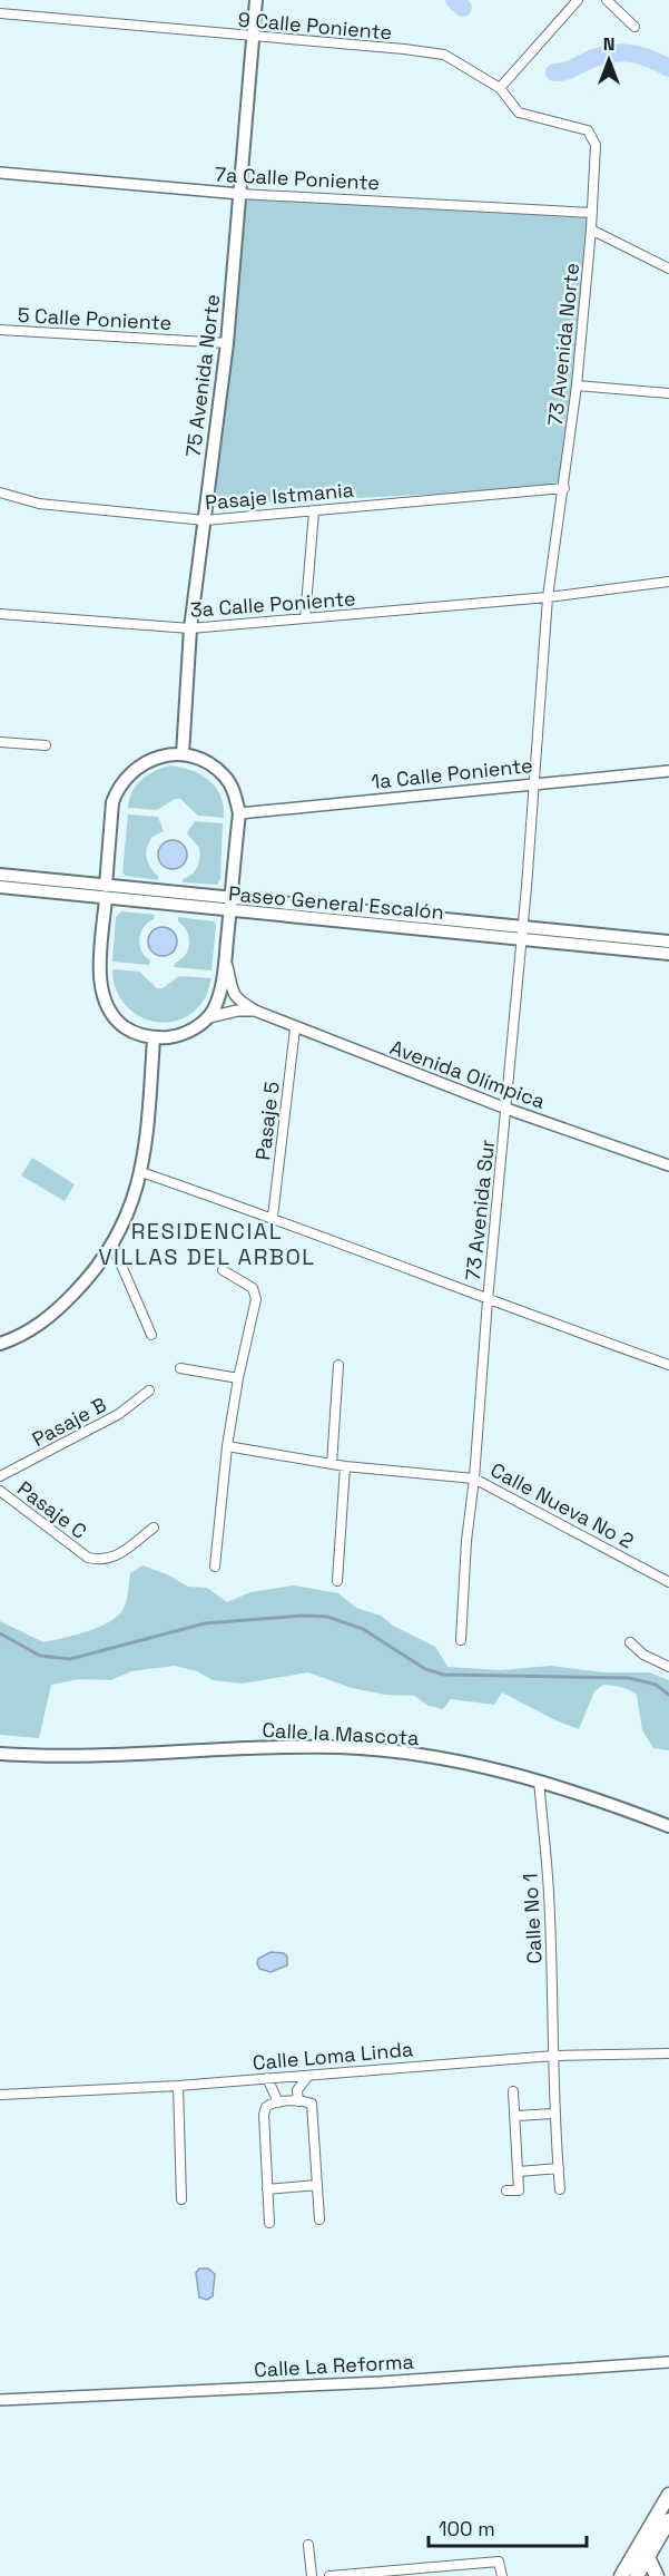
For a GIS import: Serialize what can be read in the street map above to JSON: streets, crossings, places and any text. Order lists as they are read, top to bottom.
{
  "streets": {
    "main road": ["75 Avenida Norte", "Paseo General Escalón", "Calle la Mascota"],
    "street": [
      "9 Calle Poniente",
      "7a Calle Poniente",
      "5 Calle Poniente",
      "73 Avenida Norte",
      "Pasaje Istmania",
      "3a Calle Poniente",
      "1a Calle Poniente",
      "Avenida Olímpica",
      "Pasaje 5",
      "73 Avenida Sur",
      "Pasaje B",
      "Calle Nueva No 2",
      "Pasaje C",
      "Calle No 1",
      "Calle Loma Linda",
      "Calle La Reforma"
    ]
  },
  "crossings": [
    ["9 Calle Poniente", "73 Avenida Norte"],
    ["9 Calle Poniente", "75 Avenida Norte"],
    ["7a Calle Poniente", "73 Avenida Norte"],
    ["7a Calle Poniente", "75 Avenida Norte"],
    ["5 Calle Poniente", "75 Avenida Norte"],
    ["73 Avenida Norte", "Pasaje Istmania"],
    ["73 Avenida Norte", "3a Calle Poniente"],
    ["73 Avenida Norte", "1a Calle Poniente"],
    ["73 Avenida Norte", "73 Avenida Sur"],
    ["75 Avenida Norte", "Pasaje Istmania"],
    ["75 Avenida Norte", "3a Calle Poniente"],
    ["75 Avenida Norte", "1a Calle Poniente"],
    ["75 Avenida Norte", "Paseo General Escalón"],
    ["1a Calle Poniente", "Paseo General Escalón"],
    ["1a Calle Poniente", "73 Avenida Sur"],
    ["Paseo General Escalón", "Avenida Olímpica"],
    ["Paseo General Escalón", "73 Avenida Sur"],
    ["Avenida Olímpica", "Pasaje 5"],
    ["Avenida Olímpica", "73 Avenida Sur"],
    ["73 Avenida Sur", "Calle Nueva No 2"],
    ["Calle la Mascota", "Calle No 1"],
    ["Calle No 1", "Calle Loma Linda"]
  ],
  "districts": ["RESIDENCIAL VILLAS DEL ARBOL"],
  "scale_bar": "100 m",
  "north": "top"
}
